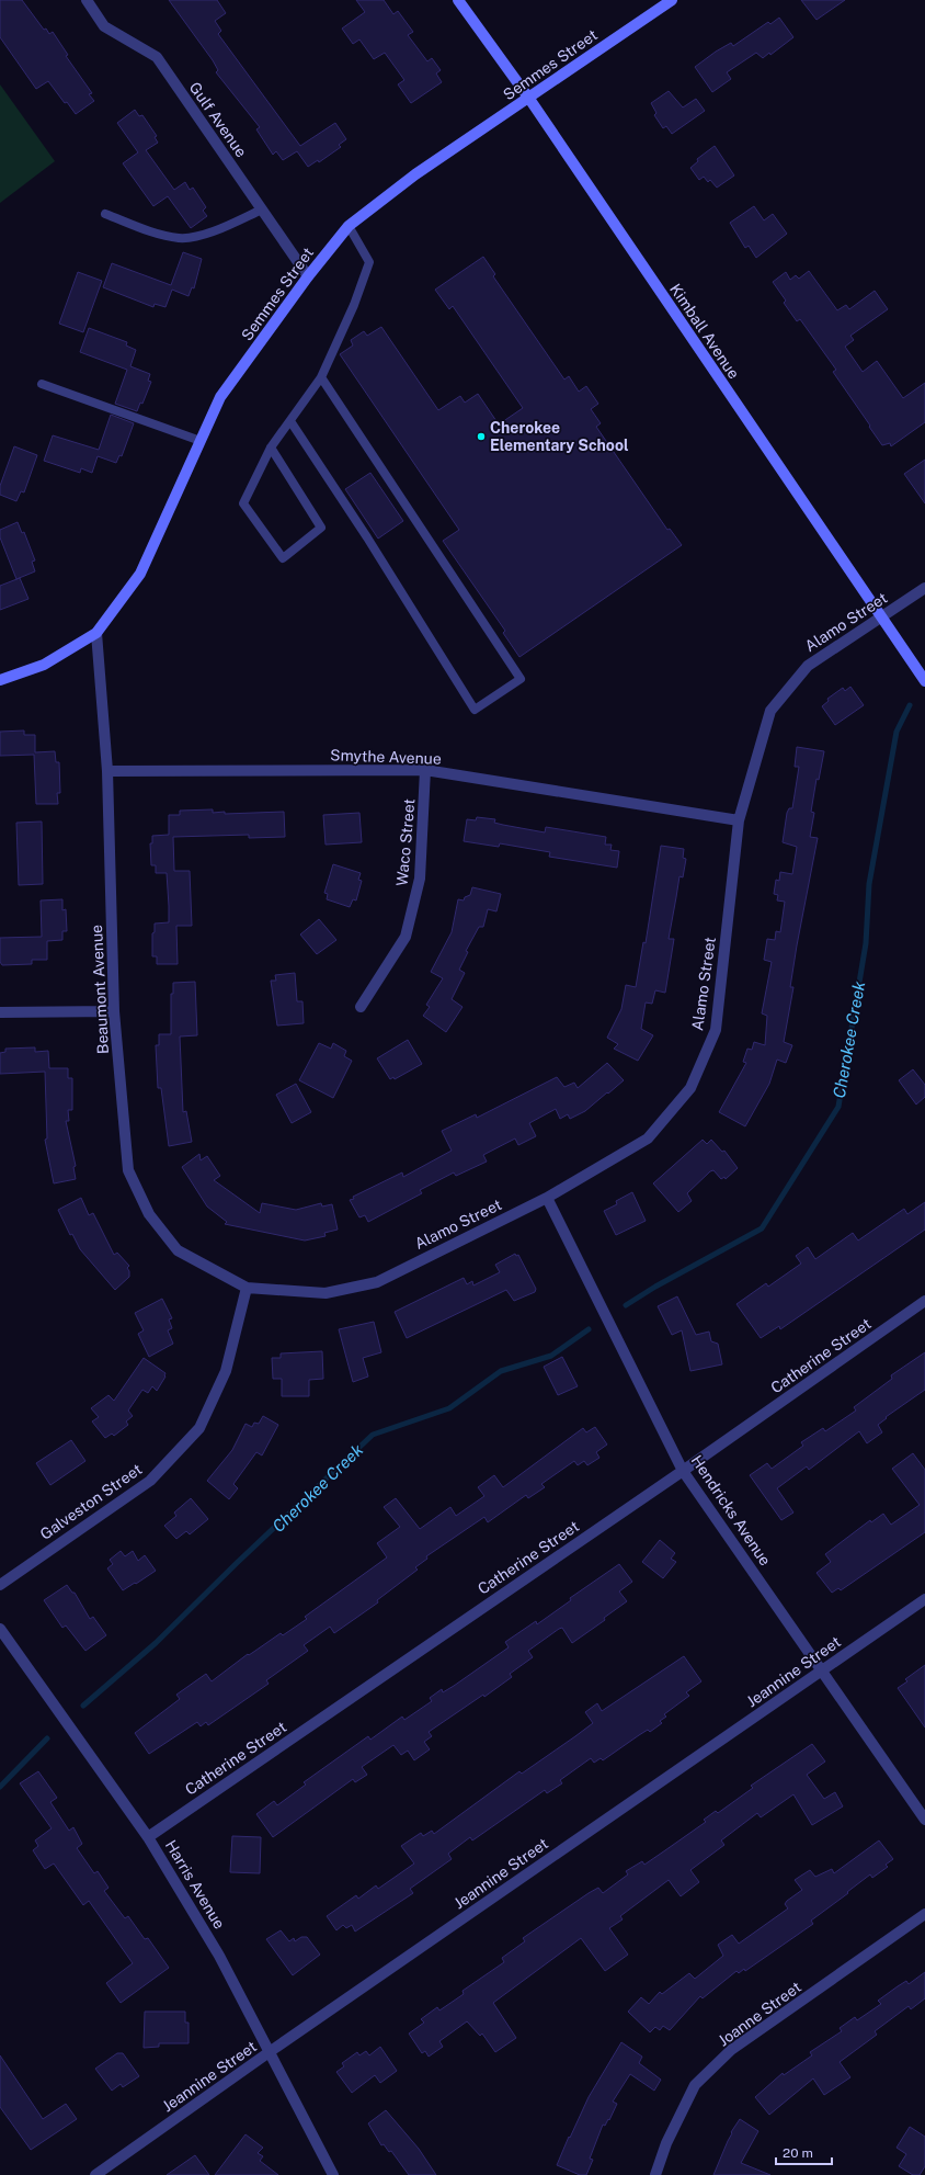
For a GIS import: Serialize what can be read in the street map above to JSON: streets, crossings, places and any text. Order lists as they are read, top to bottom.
{
  "streets": {
    "main road": ["Semmes Street", "Kimball Avenue"],
    "street": [
      "Gulf Avenue",
      "Alamo Street",
      "Smythe Avenue",
      "Waco Street",
      "Beaumont Avenue",
      "Catherine Street",
      "Galveston Street",
      "Hendricks Avenue",
      "Jeannine Street",
      "Harris Avenue",
      "Joanne Street"
    ]
  },
  "crossings": [
    ["Semmes Street", "Gulf Avenue"],
    ["Semmes Street", "Kimball Avenue"],
    ["Semmes Street", "Beaumont Avenue"],
    ["Kimball Avenue", "Alamo Street"],
    ["Alamo Street", "Smythe Avenue"],
    ["Alamo Street", "Beaumont Avenue"],
    ["Alamo Street", "Galveston Street"],
    ["Alamo Street", "Hendricks Avenue"],
    ["Smythe Avenue", "Waco Street"],
    ["Smythe Avenue", "Beaumont Avenue"],
    ["Beaumont Avenue", "Galveston Street"],
    ["Catherine Street", "Hendricks Avenue"],
    ["Catherine Street", "Harris Avenue"],
    ["Hendricks Avenue", "Jeannine Street"],
    ["Jeannine Street", "Harris Avenue"]
  ],
  "water": ["Cherokee Creek"],
  "places": ["Cherokee Elementary School"],
  "scale_bar": "20 m"
}
